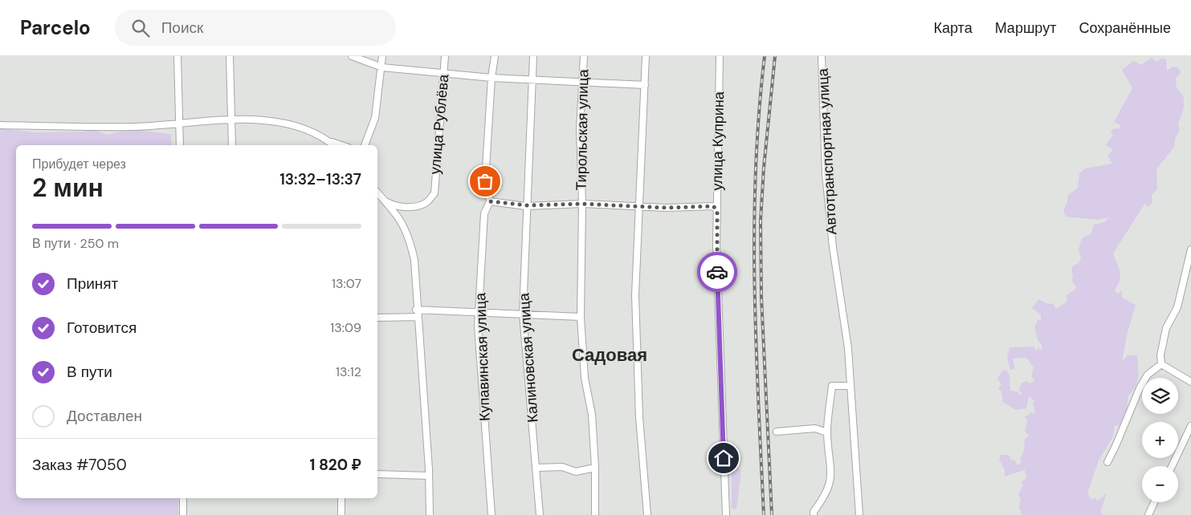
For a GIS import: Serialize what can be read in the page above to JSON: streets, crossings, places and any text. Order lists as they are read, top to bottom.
{
  "streets": {
    "street": [
      "улица Рублёва",
      "Тирольская улица",
      "улица Куприна",
      "Автотранспортная улица",
      "Купавинская улица",
      "Калиновская улица"
    ]
  },
  "districts": ["Садовая"],
  "page": {
    "header": "Parcelo",
    "search": "Поиск",
    "nav": ["Карта", "Маршрут", "Сохранённые"],
    "heading": ["2 мин", "Прибудет через", "13:32–13:37"],
    "panel": ["Заказ #7050", "1 820 ₽"],
    "bar": "В пути · 250 m",
    "list": [
      ["Принят", "13:07"],
      ["Готовится", "13:09"],
      ["В пути", "13:12"],
      "Доставлен"
    ],
    "map_buttons": ["+", "−"]
  }
}
